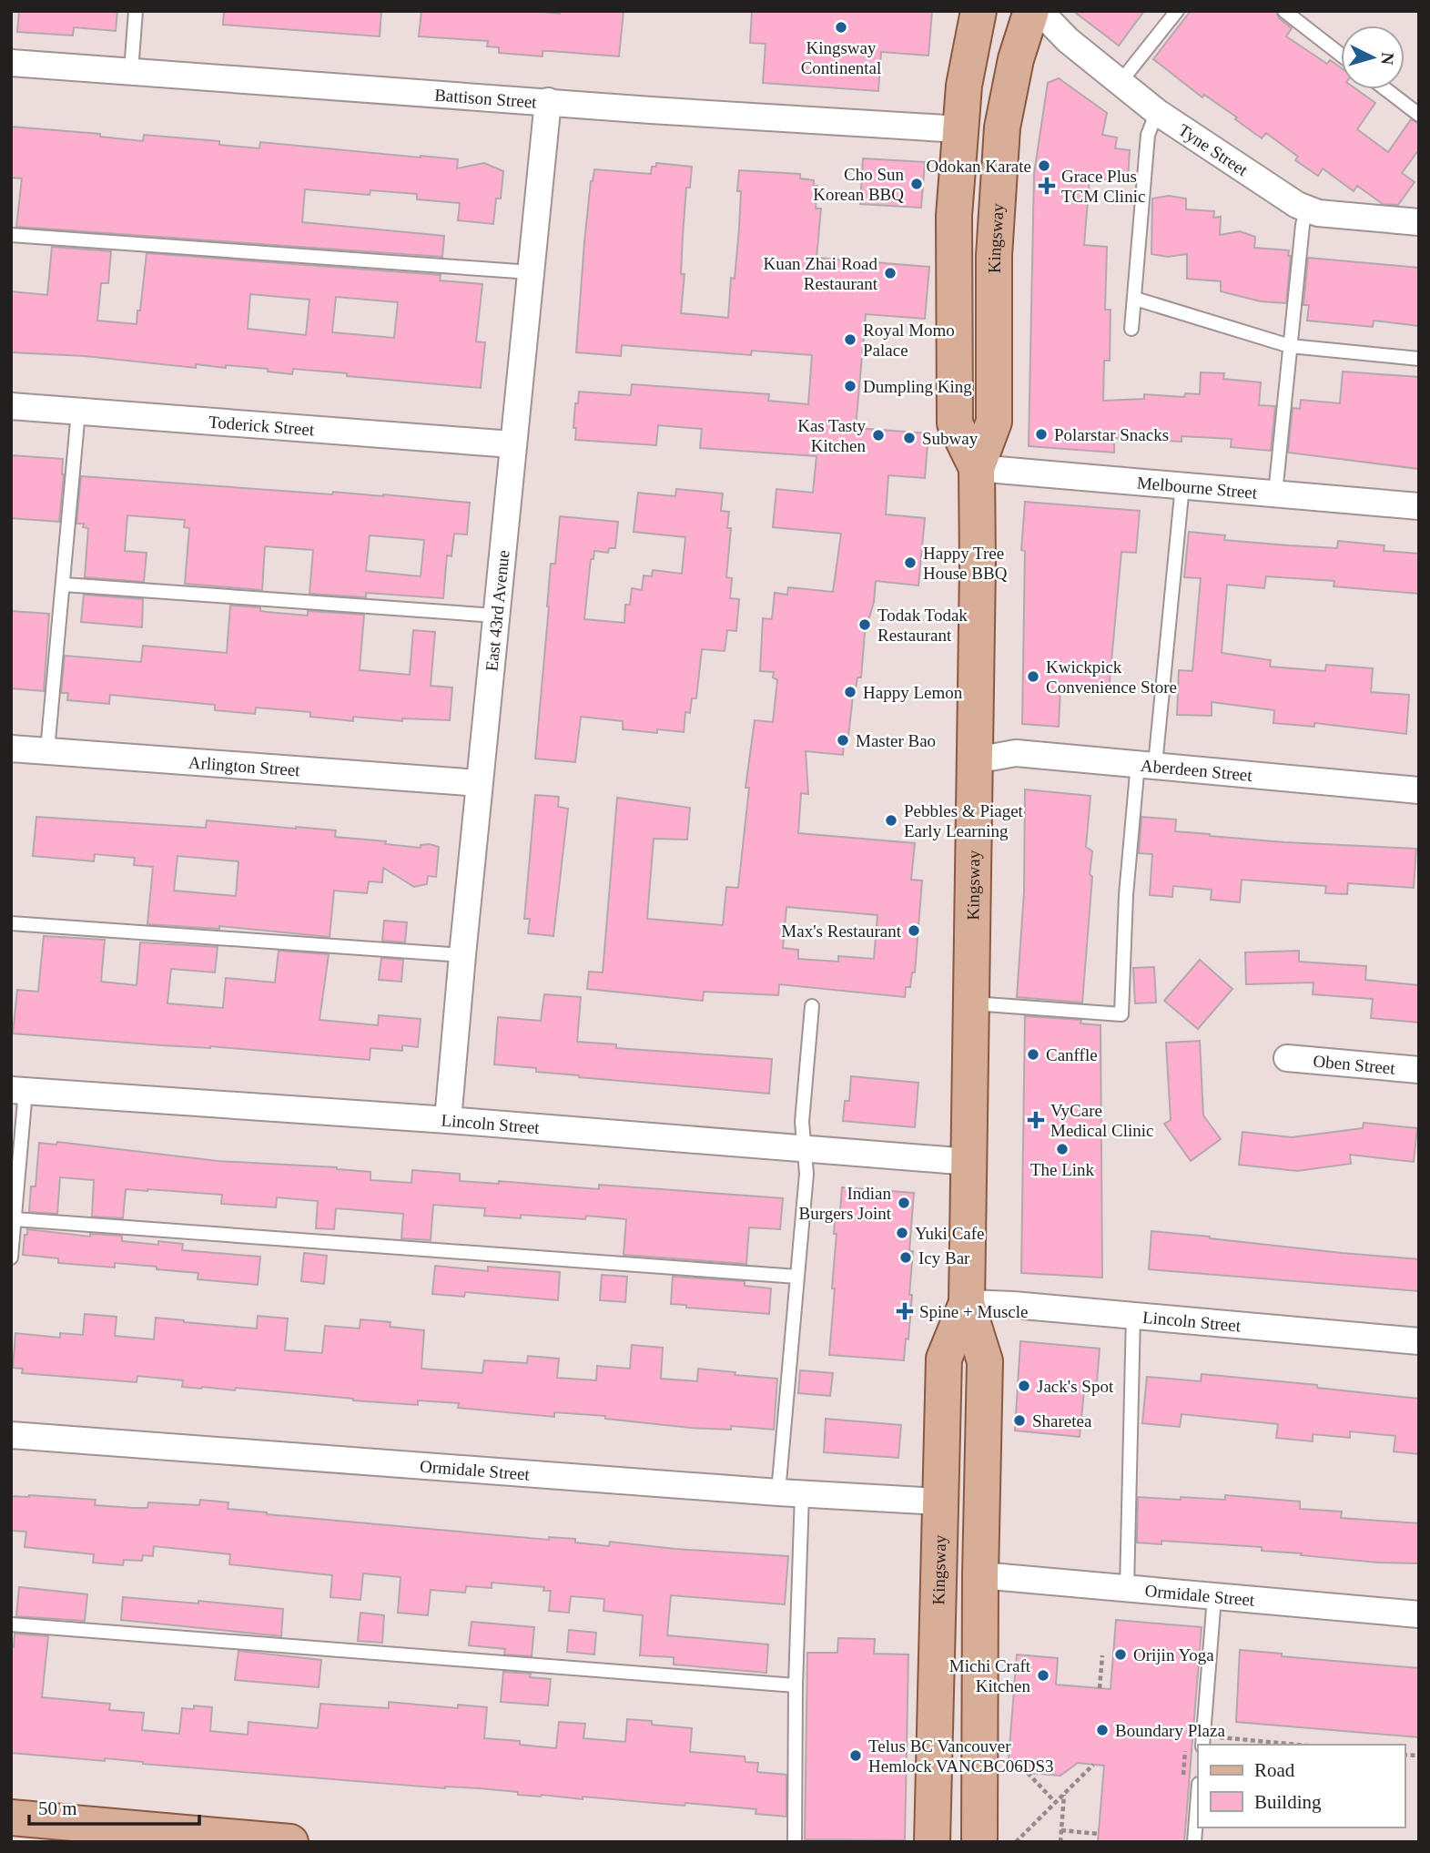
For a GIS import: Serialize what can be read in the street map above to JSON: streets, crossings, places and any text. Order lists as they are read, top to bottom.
{
  "streets": {
    "main road": ["Kingsway"],
    "street": [
      "Battison Street",
      "Tyne Street",
      "Toderick Street",
      "Melbourne Street",
      "East 43rd Avenue",
      "Arlington Street",
      "Aberdeen Street",
      "Oben Street",
      "Lincoln Street",
      "Ormidale Street"
    ]
  },
  "crossings": [
    ["Battison Street", "Kingsway"],
    ["Battison Street", "East 43rd Avenue"],
    ["Kingsway", "Melbourne Street"],
    ["Kingsway", "Aberdeen Street"],
    ["Kingsway", "Lincoln Street"],
    ["Kingsway", "Ormidale Street"],
    ["Toderick Street", "East 43rd Avenue"],
    ["East 43rd Avenue", "Arlington Street"],
    ["East 43rd Avenue", "Lincoln Street"]
  ],
  "places": {
    "other": [
      "Kingsway Continental",
      "Odokan Karate",
      "Cho Sun Korean BBQ",
      "Kuan Zhai Road Restaurant",
      "Royal Momo Palace",
      "Dumpling King",
      "Polarstar Snacks",
      "Kas Tasty Kitchen",
      "Subway",
      "Happy Tree House BBQ",
      "Todak Todak Restaurant",
      "Kwickpick Convenience Store",
      "Happy Lemon",
      "Master Bao",
      "Pebbles & Piaget Early Learning",
      "Max's Restaurant",
      "Canffle",
      "The Link",
      "Indian Burgers Joint",
      "Yuki Cafe",
      "Icy Bar",
      "Jack's Spot",
      "Sharetea",
      "Orijin Yoga",
      "Michi Craft Kitchen",
      "Boundary Plaza",
      "Telus BC Vancouver Hemlock VANCBC06DS3"
    ],
    "health": ["Grace Plus TCM Clinic", "VyCare Medical Clinic", "Spine + Muscle"]
  },
  "legend": ["Road", "Building"],
  "scale_bar": "50 m",
  "north": "right"
}
